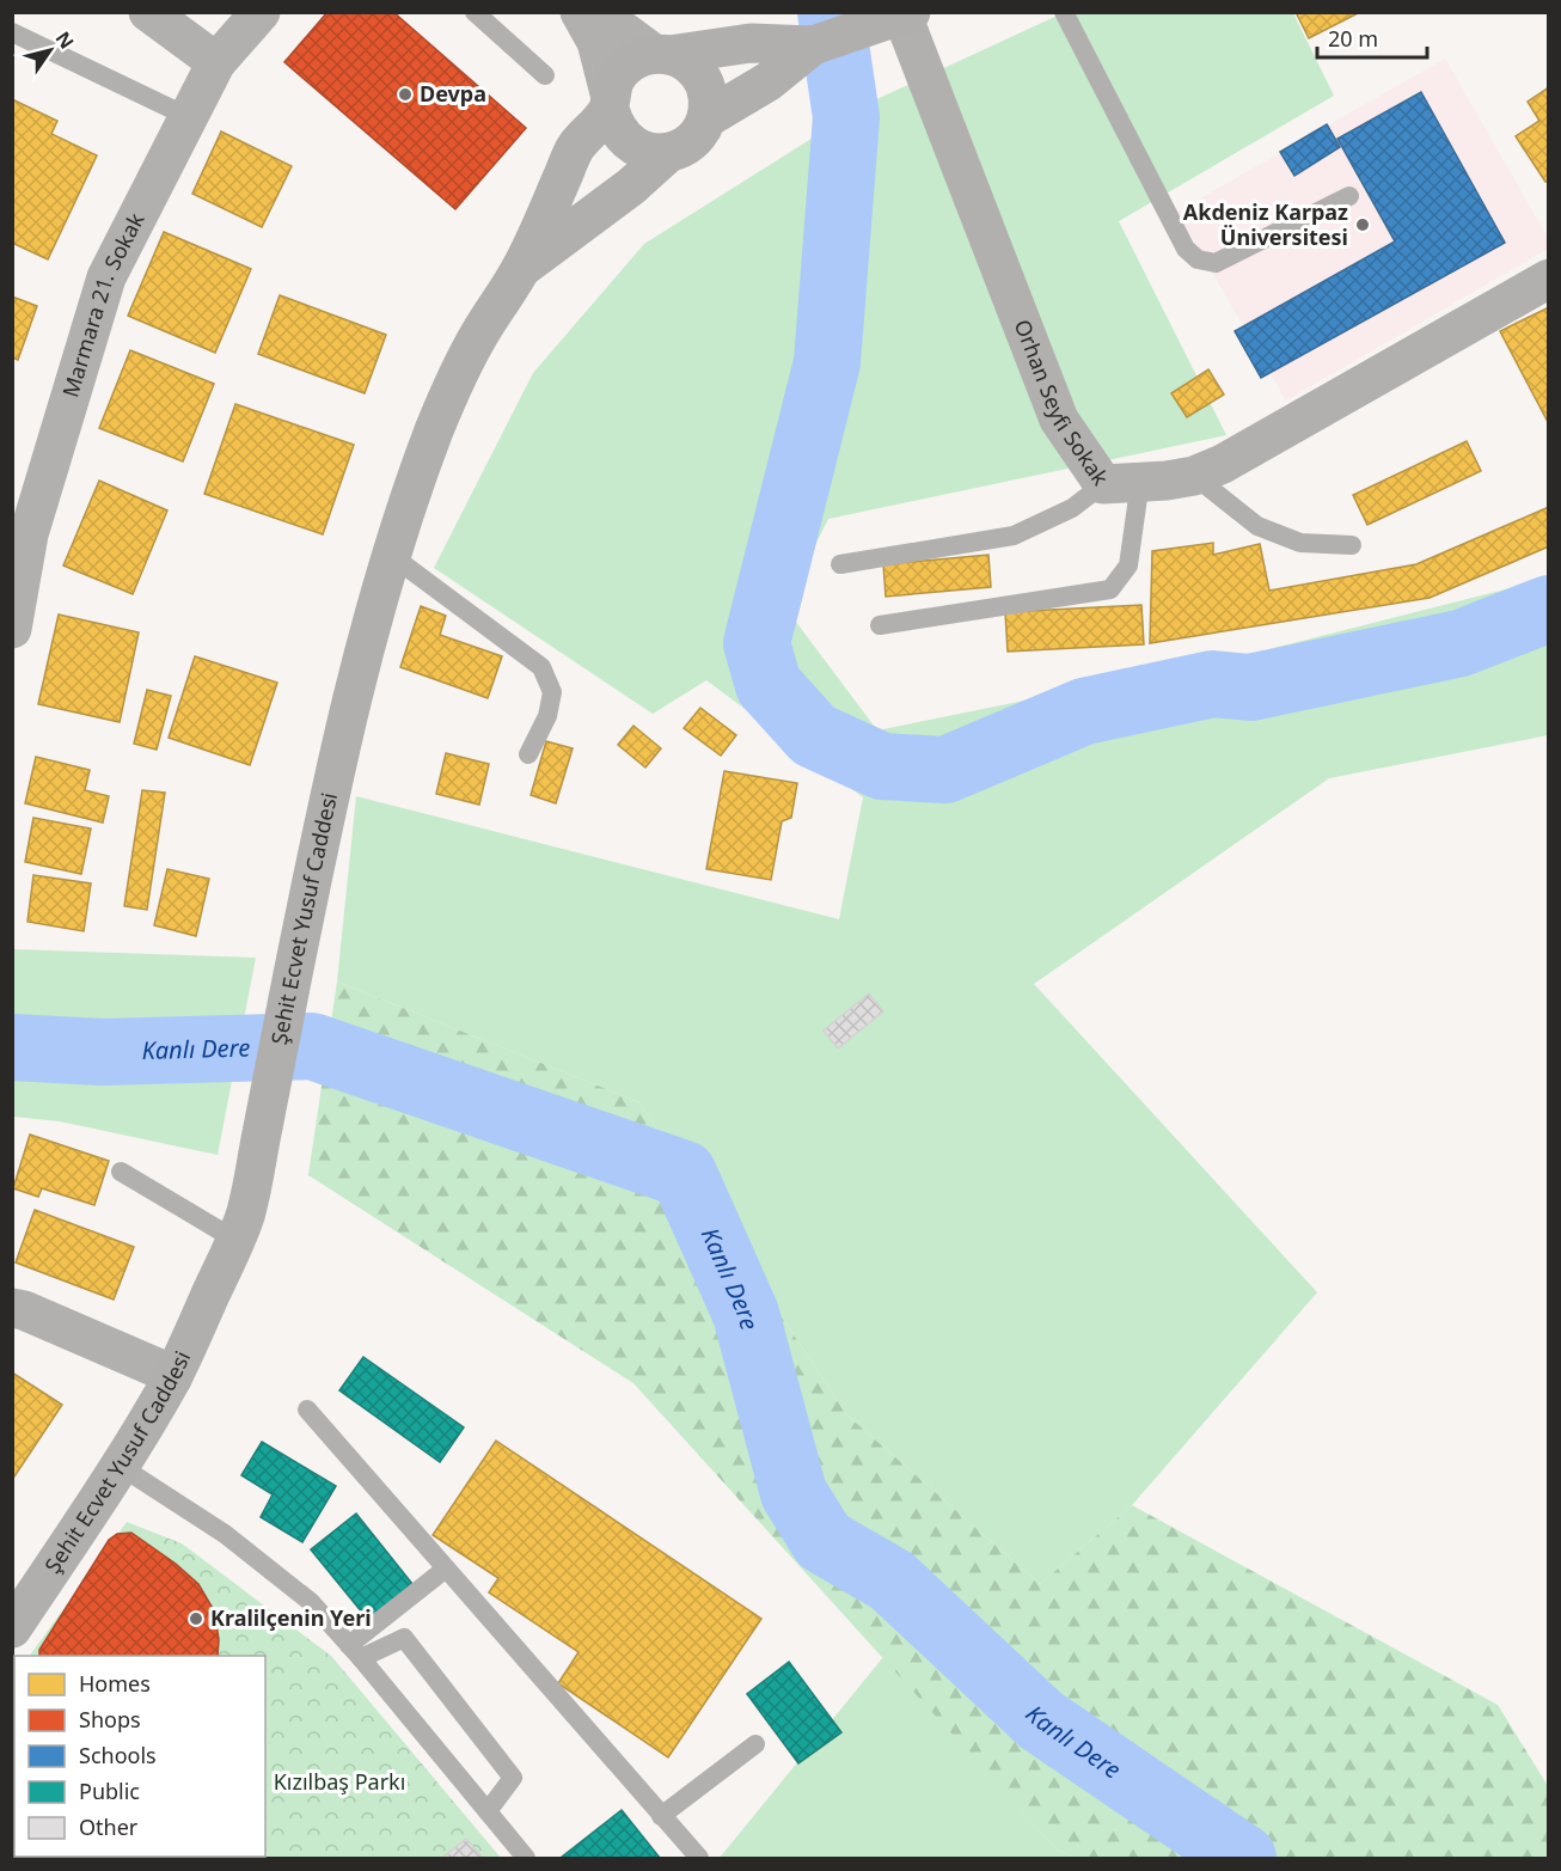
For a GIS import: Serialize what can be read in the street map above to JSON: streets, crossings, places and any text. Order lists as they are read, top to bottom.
{
  "streets": {
    "main road": ["Şehit Ecvet Yusuf Caddesi"],
    "street": ["Marmara 21. Sokak", "Orhan Seyfi Sokak"]
  },
  "water": ["Kanlı Dere"],
  "parks": ["Kızılbaş Parkı"],
  "places": ["Devpa", "Akdeniz Karpaz Üniversitesi", "Kralilçenin Yeri"],
  "legend": [
    "Homes",
    "Shops",
    "Schools",
    "Public",
    "Other"
  ],
  "scale_bar": "20 m",
  "north": "top right"
}
